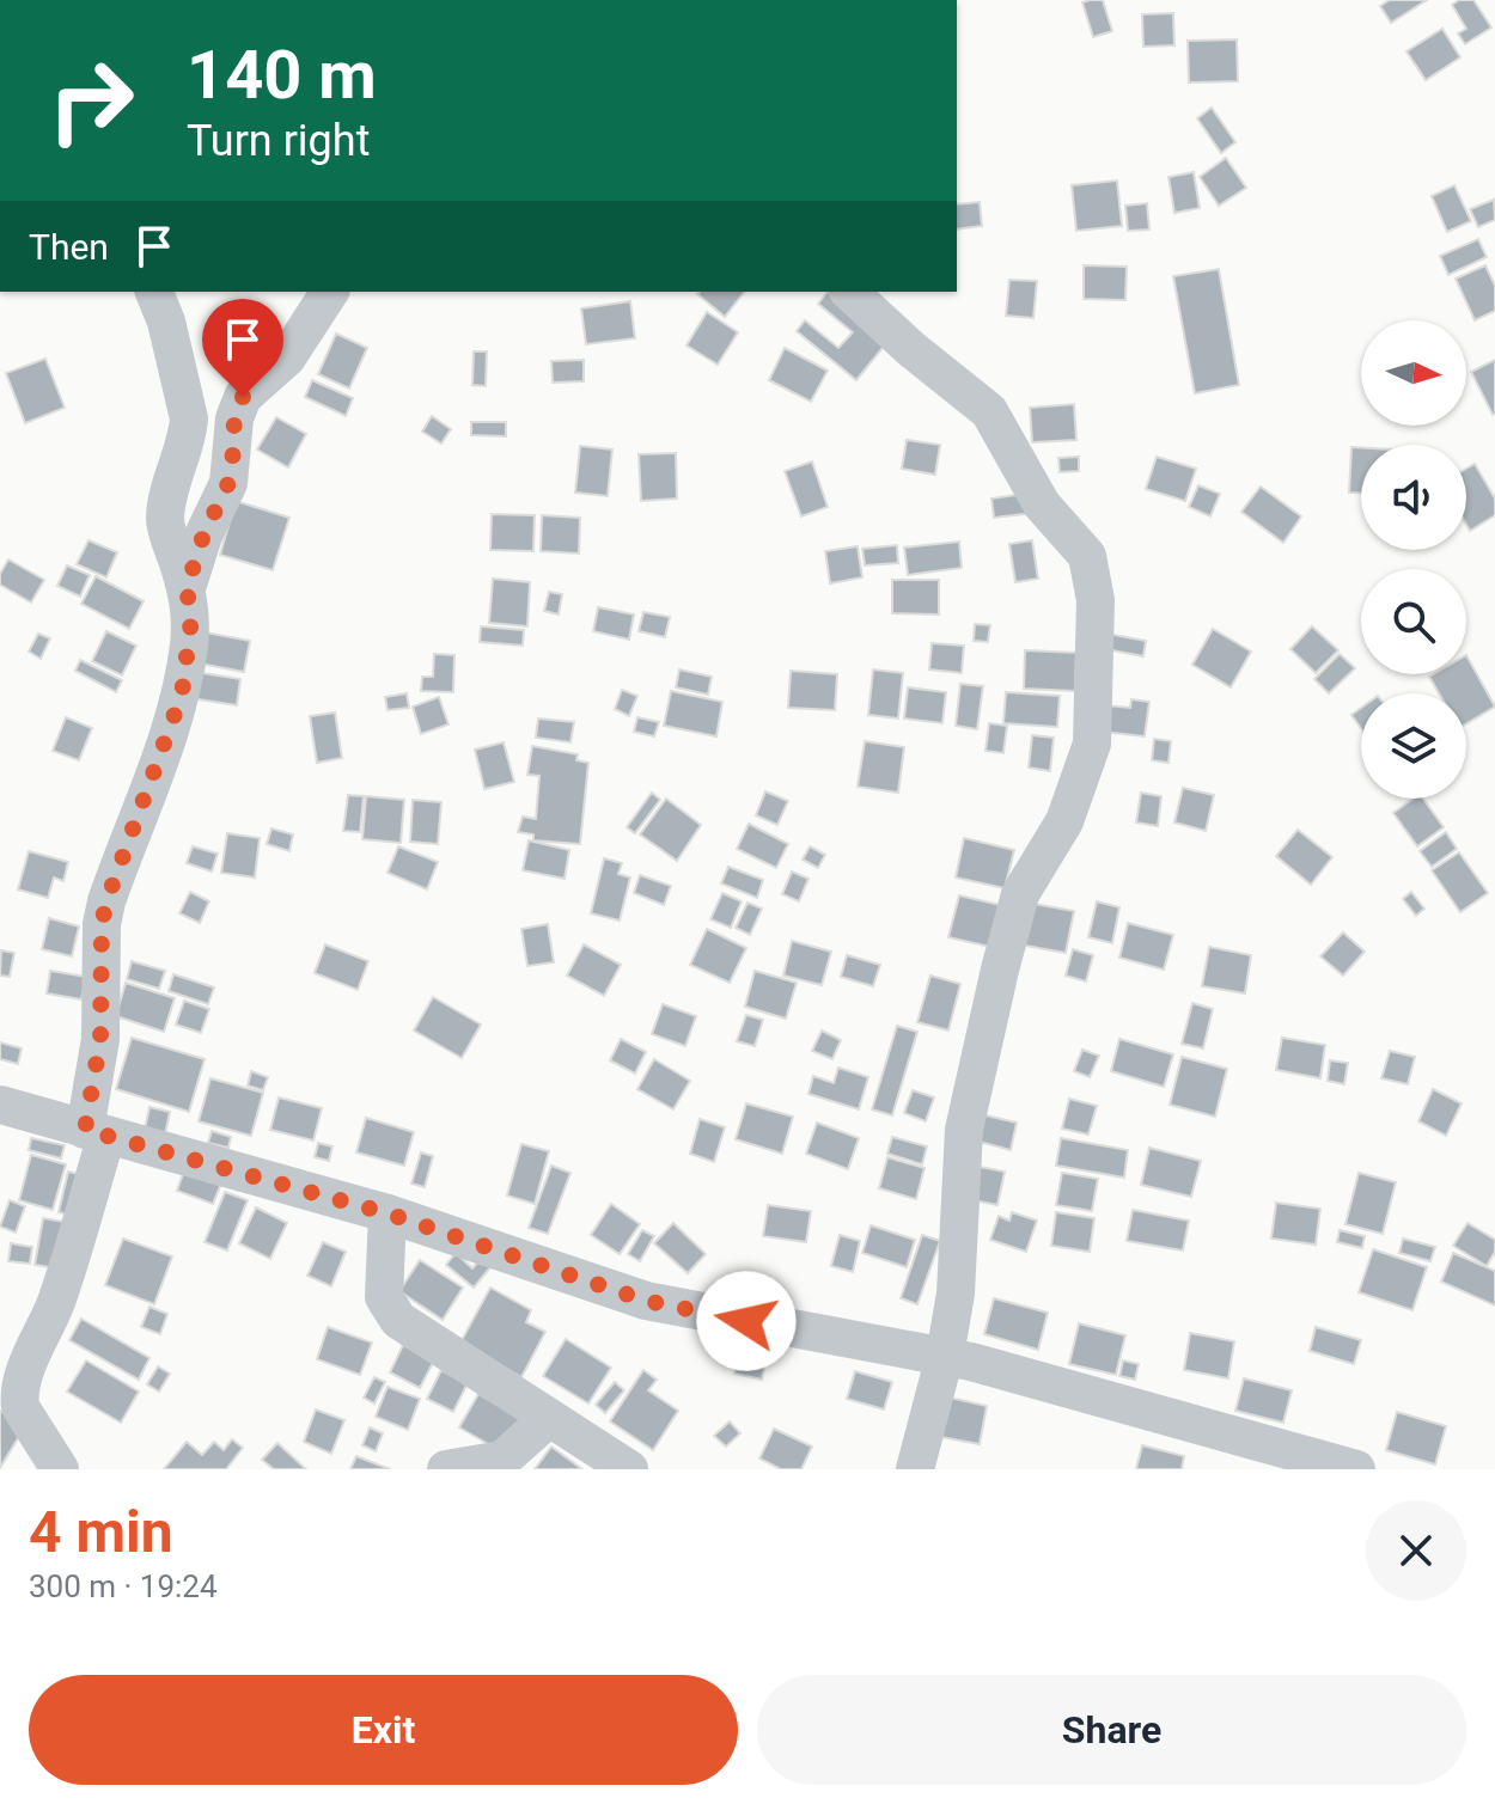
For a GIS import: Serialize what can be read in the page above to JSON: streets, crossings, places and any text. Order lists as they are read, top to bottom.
{
  "north": "right",
  "page": {
    "turn": ["140 m", "Turn right"],
    "then": "Then",
    "heading": ["4 min", "300 m · 19:24"],
    "buttons": ["Exit", "Share"]
  }
}
